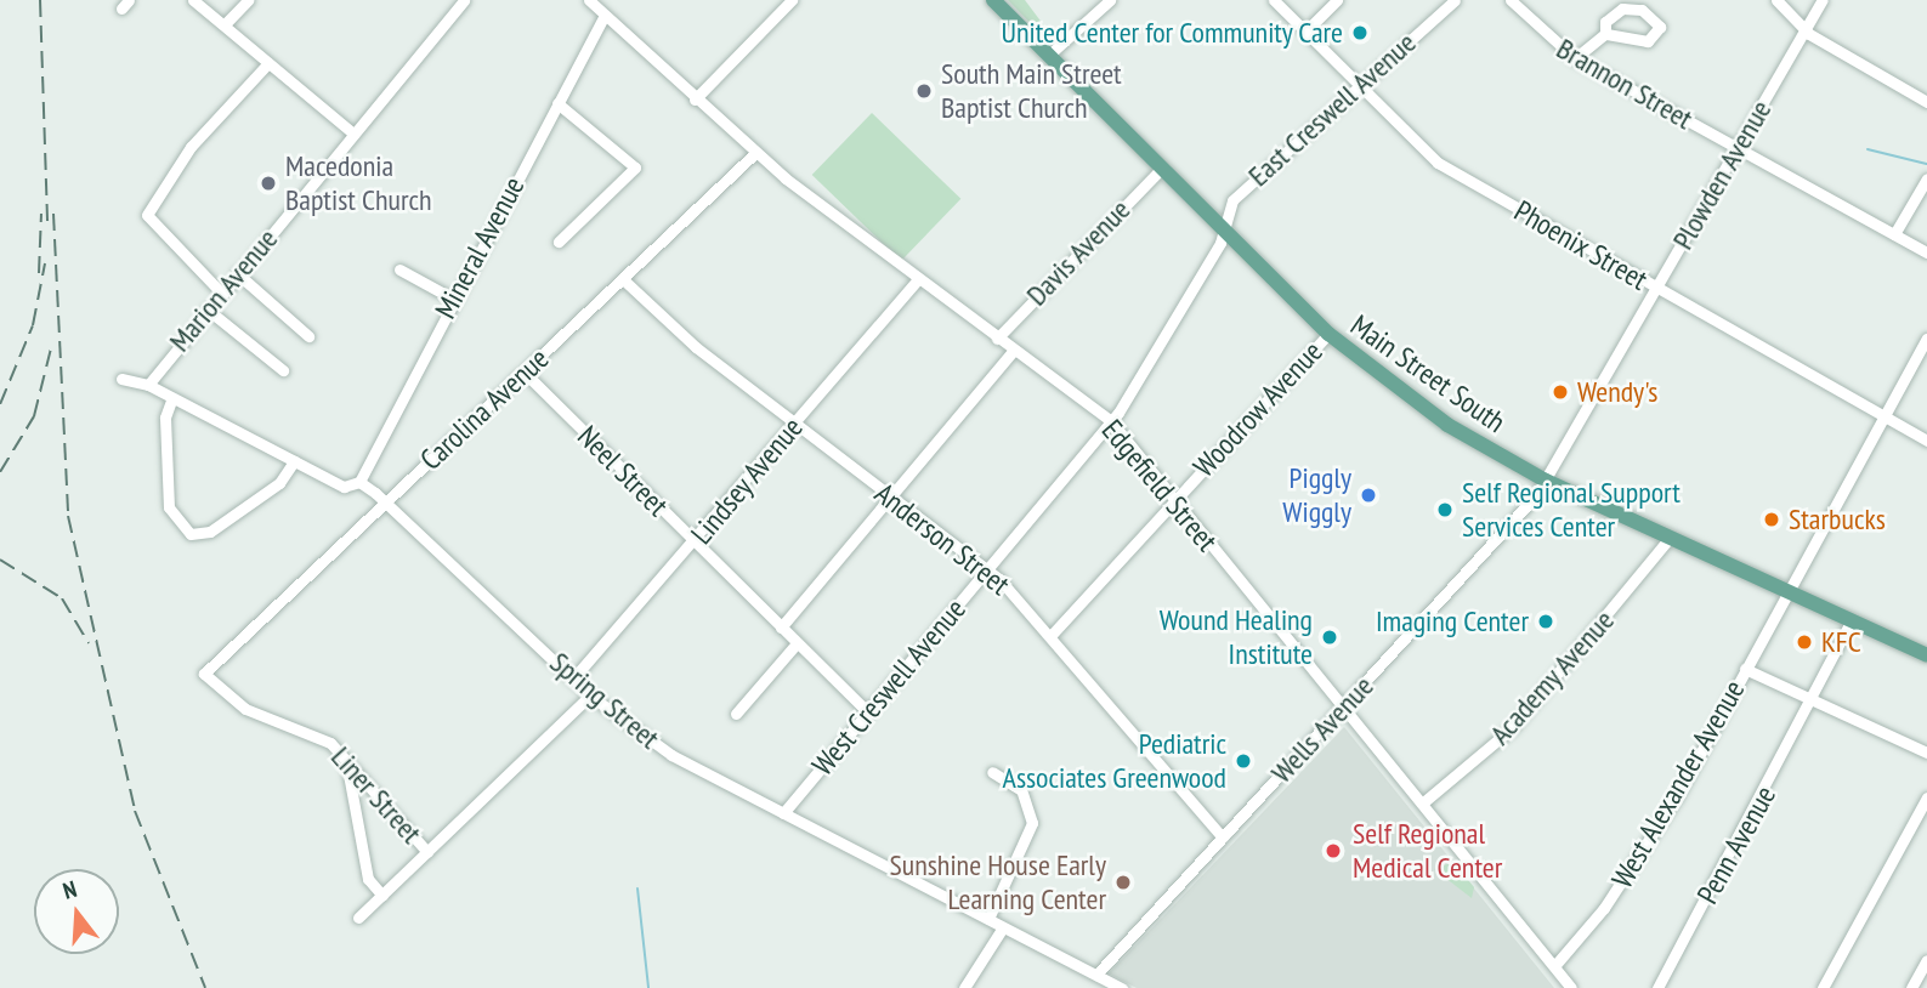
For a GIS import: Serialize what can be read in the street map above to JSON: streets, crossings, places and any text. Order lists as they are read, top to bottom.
{
  "streets": {
    "main road": ["Main Street South"],
    "street": [
      "Brannon Street",
      "East Creswell Avenue",
      "Plowden Avenue",
      "Phoenix Street",
      "Mineral Avenue",
      "Davis Avenue",
      "Marion Avenue",
      "Carolina Avenue",
      "Woodrow Avenue",
      "Neel Street",
      "Lindsey Avenue",
      "Edgefield Street",
      "Anderson Street",
      "Academy Avenue",
      "West Creswell Avenue",
      "Spring Street",
      "Wells Avenue",
      "West Alexander Avenue",
      "Liner Street",
      "Penn Avenue"
    ]
  },
  "crossings": [
    ["Brannon Street", "Plowden Avenue"],
    ["East Creswell Avenue", "Phoenix Street"],
    ["East Creswell Avenue", "Main Street South"],
    ["East Creswell Avenue", "West Creswell Avenue"],
    ["Plowden Avenue", "Phoenix Street"],
    ["Plowden Avenue", "Main Street South"],
    ["Plowden Avenue", "Wells Avenue"],
    ["Phoenix Street", "West Alexander Avenue"],
    ["Mineral Avenue", "Edgefield Street"],
    ["Mineral Avenue", "Spring Street"],
    ["Davis Avenue", "Main Street South"],
    ["Davis Avenue", "Edgefield Street"],
    ["Marion Avenue", "Spring Street"],
    ["Main Street South", "Woodrow Avenue"],
    ["Main Street South", "Academy Avenue"],
    ["Main Street South", "West Creswell Avenue"],
    ["Main Street South", "Wells Avenue"],
    ["Main Street South", "West Alexander Avenue"],
    ["Main Street South", "Penn Avenue"],
    ["Carolina Avenue", "Neel Street"],
    ["Carolina Avenue", "Edgefield Street"],
    ["Carolina Avenue", "Anderson Street"],
    ["Carolina Avenue", "Spring Street"],
    ["Carolina Avenue", "Liner Street"],
    ["Woodrow Avenue", "Edgefield Street"],
    ["Woodrow Avenue", "Anderson Street"],
    ["Neel Street", "Lindsey Avenue"],
    ["Neel Street", "West Creswell Avenue"],
    ["Lindsey Avenue", "Edgefield Street"],
    ["Lindsey Avenue", "Anderson Street"],
    ["Lindsey Avenue", "Spring Street"],
    ["Edgefield Street", "Academy Avenue"],
    ["Edgefield Street", "West Creswell Avenue"],
    ["Edgefield Street", "Wells Avenue"],
    ["Edgefield Street", "West Alexander Avenue"],
    ["Anderson Street", "West Creswell Avenue"],
    ["Anderson Street", "Wells Avenue"],
    ["West Creswell Avenue", "Spring Street"],
    ["Spring Street", "Wells Avenue"]
  ],
  "places": [
    "United Center for Community Care",
    "South Main Street Baptist Church",
    "Macedonia Baptist Church",
    "Wendy's",
    "Piggly Wiggly",
    "Self Regional Support Services Center",
    "Starbucks",
    "Imaging Center",
    "Wound Healing Institute",
    "KFC",
    "Pediatric Associates Greenwood",
    "Self Regional Medical Center",
    "Sunshine House Early Learning Center"
  ],
  "north": "top"
}
